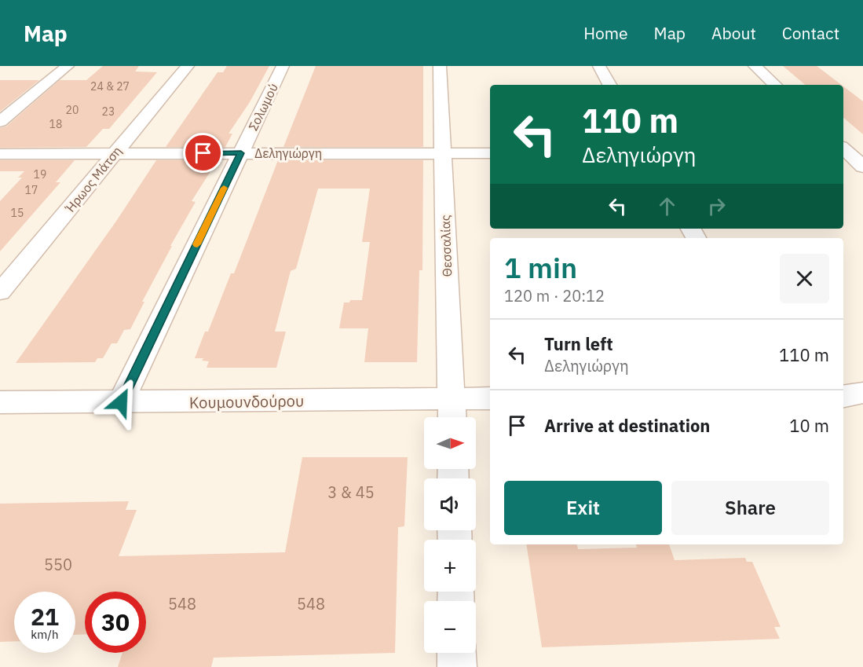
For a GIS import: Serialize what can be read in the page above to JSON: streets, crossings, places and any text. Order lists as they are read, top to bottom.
{
  "streets": {
    "street": [
      "Σολωμού",
      "Δεληγιώργη",
      "Ήρωος Μάτση",
      "Θεσσαλίας",
      "Κουμουνδούρου"
    ]
  },
  "crossings": [
    ["Σολωμού", "Δεληγιώργη"],
    ["Σολωμού", "Κουμουνδούρου"],
    ["Δεληγιώργη", "Ήρωος Μάτση"],
    ["Δεληγιώργη", "Θεσσαλίας"],
    ["Θεσσαλίας", "Κουμουνδούρου"]
  ],
  "house_numbers": [
    "24 & 27",
    "20",
    "23",
    "18",
    "19",
    "17",
    "15",
    "3 & 45",
    "550",
    "548",
    "548"
  ],
  "north": "right",
  "page": {
    "header": "Map",
    "nav": [
      "Home",
      "Map",
      "About",
      "Contact"
    ],
    "turn": ["110 m", "Δεληγιώργη"],
    "heading": ["1 min", "120 m · 20:12"],
    "list": [
      {
        "name": "Turn left",
        "note": "Δεληγιώργη",
        "value": "110 m"
      },
      {
        "name": "Arrive at destination",
        "value": "10 m"
      }
    ],
    "map_buttons": ["+", "−"],
    "buttons": ["Exit", "Share"],
    "speed": "21 km/h",
    "limit": "30"
  }
}
